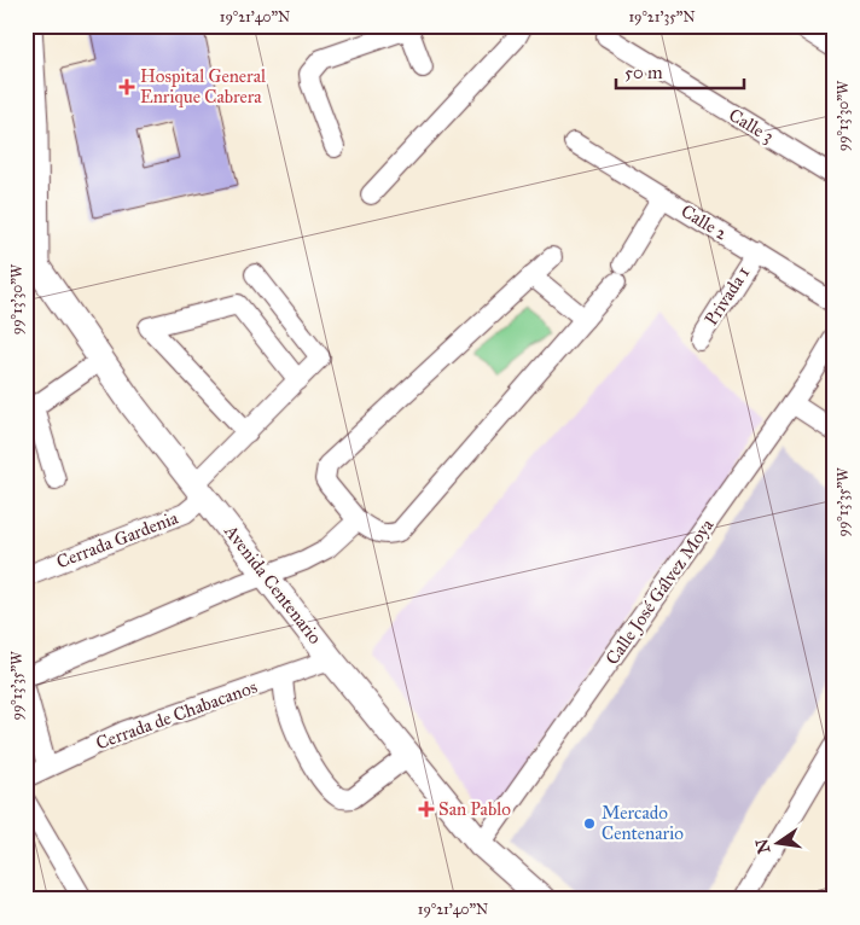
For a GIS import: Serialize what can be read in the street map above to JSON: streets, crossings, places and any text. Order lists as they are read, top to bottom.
{
  "streets": {
    "main road": ["Avenida Centenario"],
    "street": [
      "Calle 3",
      "Calle 2",
      "Privada 1",
      "Cerrada Gardenia",
      "Calle José Gálvez Moya",
      "Cerrada de Chabacanos"
    ]
  },
  "crossings": [
    ["Calle 2", "Privada 1"],
    ["Cerrada Gardenia", "Avenida Centenario"],
    ["Avenida Centenario", "Calle José Gálvez Moya"],
    ["Avenida Centenario", "Cerrada de Chabacanos"]
  ],
  "places": {
    "health": ["Hospital General Enrique Cabrera", "San Pablo"],
    "other": ["Mercado Centenario"]
  },
  "scale_bar": "50 m",
  "north": "left",
  "coordinates": [
    "19°21'40\"N",
    "19°21'35\"N",
    "99°13'30\"W",
    "99°13'35\"W"
  ]
}
